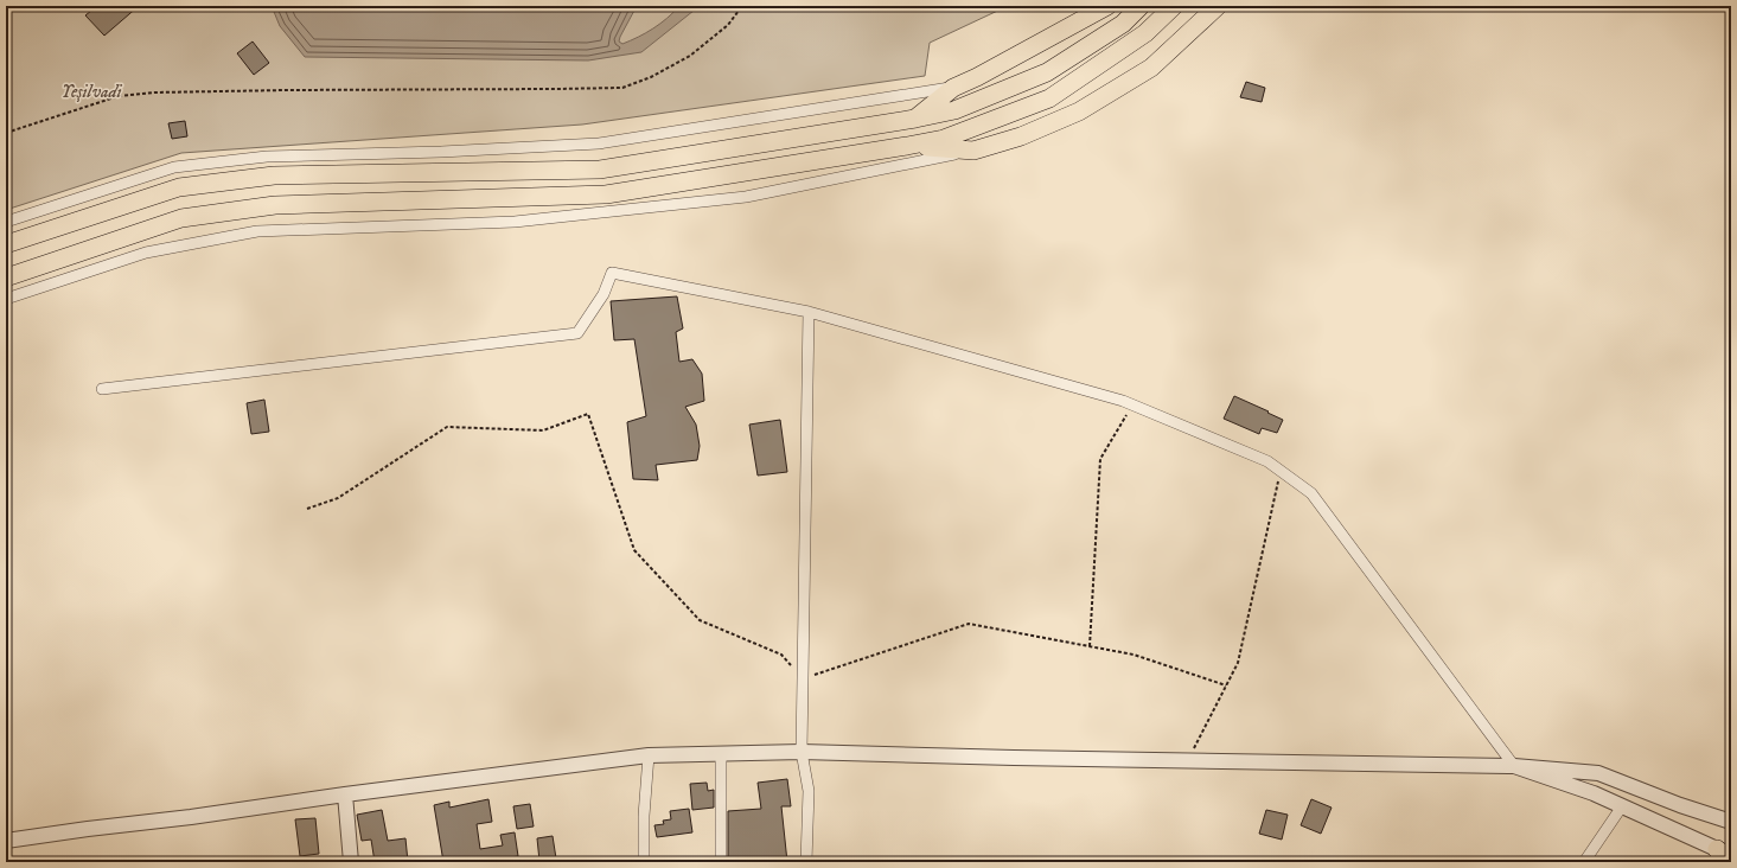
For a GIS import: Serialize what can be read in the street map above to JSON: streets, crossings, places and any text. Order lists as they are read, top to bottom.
{
  "parks": ["Yeşilvadi"]
}
